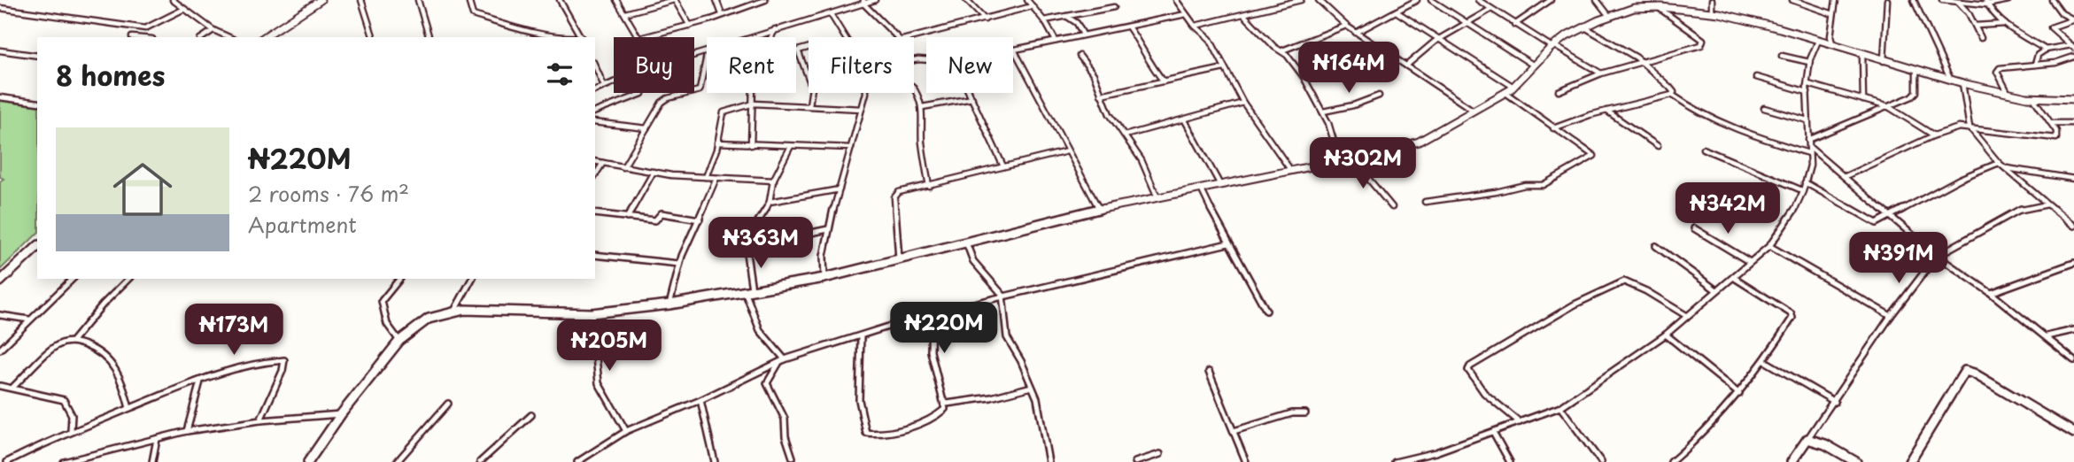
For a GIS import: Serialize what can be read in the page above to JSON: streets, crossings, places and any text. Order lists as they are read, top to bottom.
{
  "page": {
    "chip": [
      "Buy",
      "Rent",
      "Filters",
      "New"
    ],
    "heading": "8 homes",
    "price": [
      "₦164M",
      "₦302M",
      "₦342M",
      "₦363M",
      "₦391M",
      "₦220M",
      "₦173M",
      "₦205M"
    ],
    "list": [
      {
        "name": "₦220M",
        "note": "2 rooms · 76 m² · Apartment"
      }
    ]
  }
}
